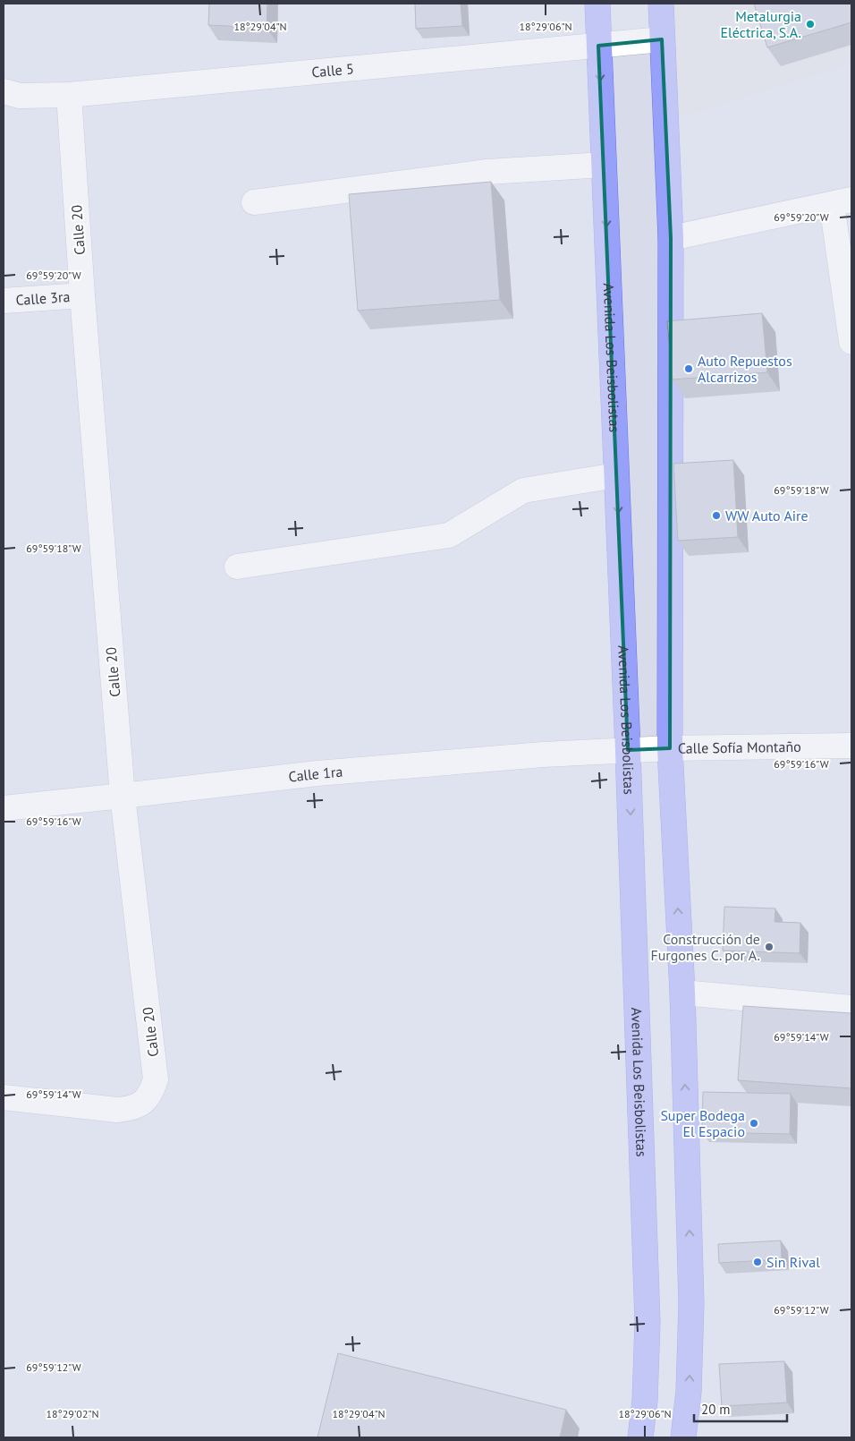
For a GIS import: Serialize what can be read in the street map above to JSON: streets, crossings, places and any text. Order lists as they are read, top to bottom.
{
  "streets": {
    "main road": ["Avenida Los Beisbolistas"],
    "street": [
      "Calle 5",
      "Calle 20",
      "Calle 3ra",
      "Calle Sofía Montaño",
      "Calle 1ra"
    ]
  },
  "crossings": [
    ["Calle 5", "Calle 20"],
    ["Calle 5", "Avenida Los Beisbolistas"],
    ["Calle 20", "Calle 3ra"],
    ["Calle 20", "Calle 1ra"],
    ["Avenida Los Beisbolistas", "Calle Sofía Montaño"],
    ["Avenida Los Beisbolistas", "Calle 1ra"],
    ["Calle Sofía Montaño", "Calle 1ra"]
  ],
  "places": [
    "Metalurgia Eléctrica, S.A.",
    "Auto Repuestos Alcarrizos",
    "WW Auto Aire",
    "Construcción de Furgones C. por A.",
    "Super Bodega El Espacio",
    "Sin Rival"
  ],
  "scale_bar": "20 m",
  "coordinates": [
    "18°29'04\"N",
    "18°29'06\"N",
    "69°59'20\"W",
    "69°59'18\"W",
    "69°59'16\"W",
    "69°59'14\"W",
    "69°59'12\"W",
    "18°29'02\"N"
  ]
}
